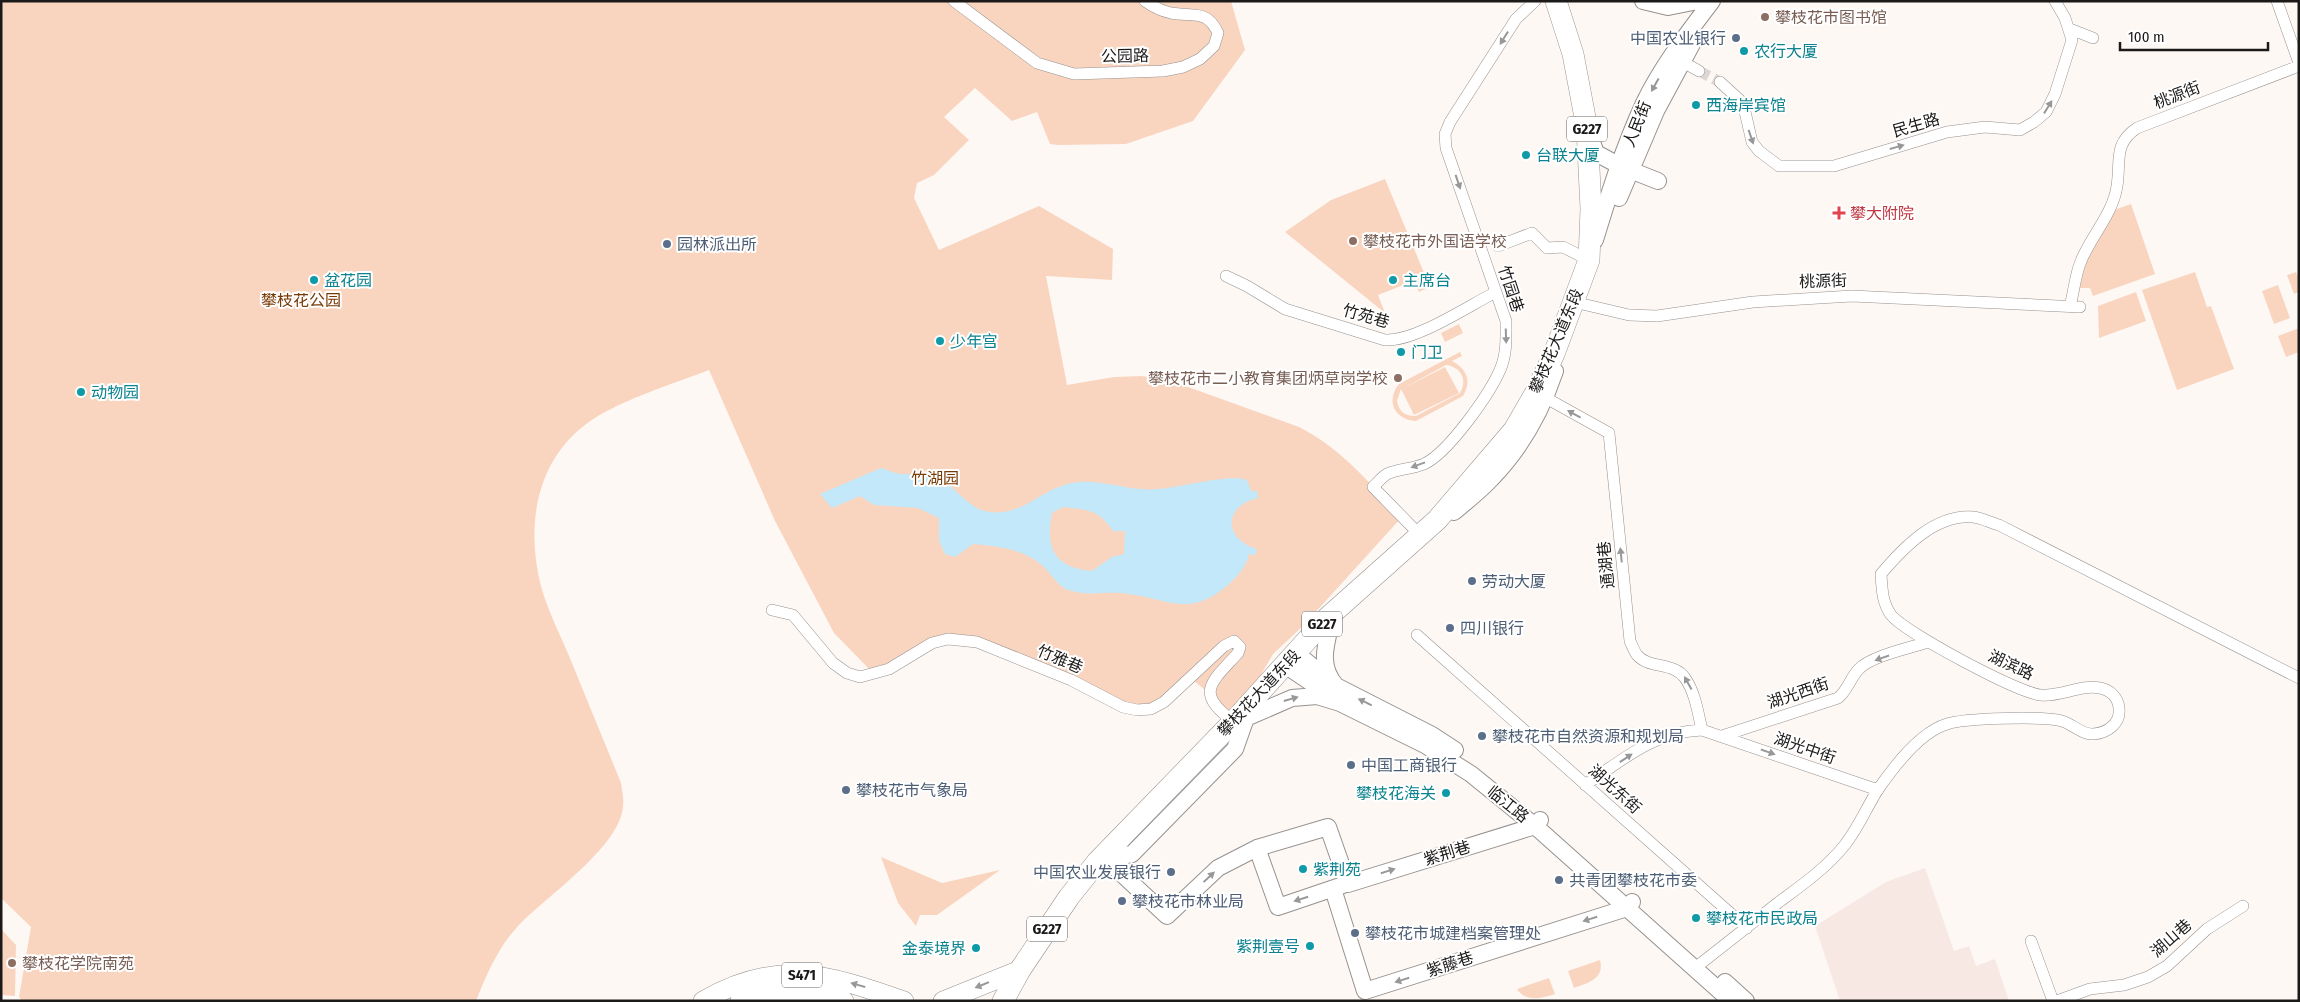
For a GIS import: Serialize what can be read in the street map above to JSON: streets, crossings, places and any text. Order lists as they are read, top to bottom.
{
  "streets": {
    "highway": ["G227", "攀枝花大道东段"],
    "main road": ["S471"],
    "street": [
      "公园路",
      "桃源街",
      "人民街",
      "民生路",
      "竹园巷",
      "竹苑巷",
      "通湖巷",
      "竹雅巷",
      "湖滨路",
      "湖光西街",
      "湖光中街",
      "湖光东街",
      "临江路",
      "紫荆巷",
      "湖山巷",
      "紫藤巷"
    ]
  },
  "crossings": [
    ["桃源街", "攀枝花大道东段"],
    ["人民街", "G227"],
    ["人民街", "攀枝花大道东段"],
    ["G227", "攀枝花大道东段"],
    ["G227", "通湖巷"],
    ["竹园巷", "竹苑巷"],
    ["竹园巷", "攀枝花大道东段"],
    ["攀枝花大道东段", "竹雅巷"],
    ["攀枝花大道东段", "临江路"],
    ["通湖巷", "湖光中街"],
    ["竹雅巷", "临江路"],
    ["湖滨路", "湖光西街"],
    ["湖滨路", "湖光中街"],
    ["湖滨路", "湖光东街"],
    ["湖滨路", "临江路"],
    ["湖光西街", "湖光中街"],
    ["临江路", "紫荆巷"],
    ["临江路", "紫藤巷"],
    ["紫荆巷", "紫藤巷"]
  ],
  "one_way": [
    "竹园巷",
    "通湖巷",
    "湖光西街",
    "湖光中街"
  ],
  "parks": ["攀枝花公园", "竹湖园"],
  "places": {
    "other": [
      "攀枝花市图书馆",
      "中国农业银行",
      "农行大厦",
      "西海岸宾馆",
      "台联大厦",
      "攀枝花市外国语学校",
      "园林派出所",
      "盆花园",
      "主席台",
      "少年宫",
      "门卫",
      "攀枝花市二小教育集团炳草岗学校",
      "动物园",
      "劳动大厦",
      "四川银行",
      "攀枝花市自然资源和规划局",
      "中国工商银行",
      "攀枝花市气象局",
      "攀枝花海关",
      "紫荆苑",
      "中国农业发展银行",
      "共青团攀枝花市委",
      "攀枝花市林业局",
      "攀枝花市民政局",
      "攀枝花市城建档案管理处",
      "紫荆壹号",
      "金泰境界",
      "攀枝花学院南苑"
    ],
    "health": ["攀大附院"]
  },
  "scale_bar": "100 m"
}
